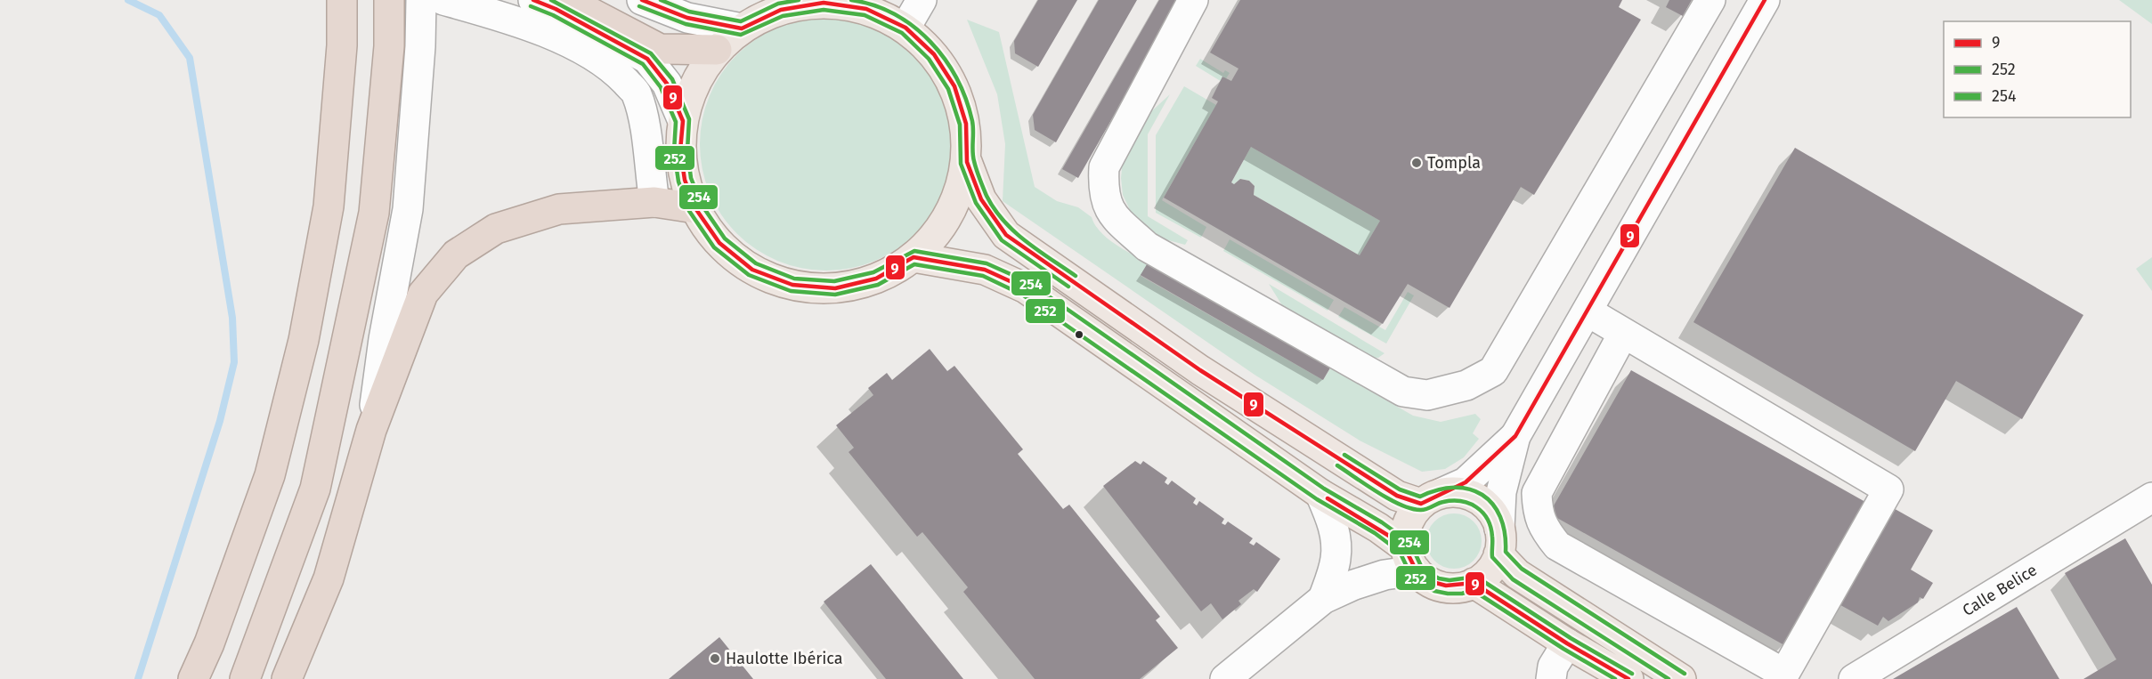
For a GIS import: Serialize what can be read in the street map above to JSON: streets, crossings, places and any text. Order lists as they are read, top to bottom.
{
  "streets": {
    "street": ["Calle Belice"]
  },
  "places": ["Tompla", "Haulotte Ibérica"],
  "lines": ["transit line 9", "transit line 254", "transit line 252"],
  "legend": ["9", "252", "254"]
}
